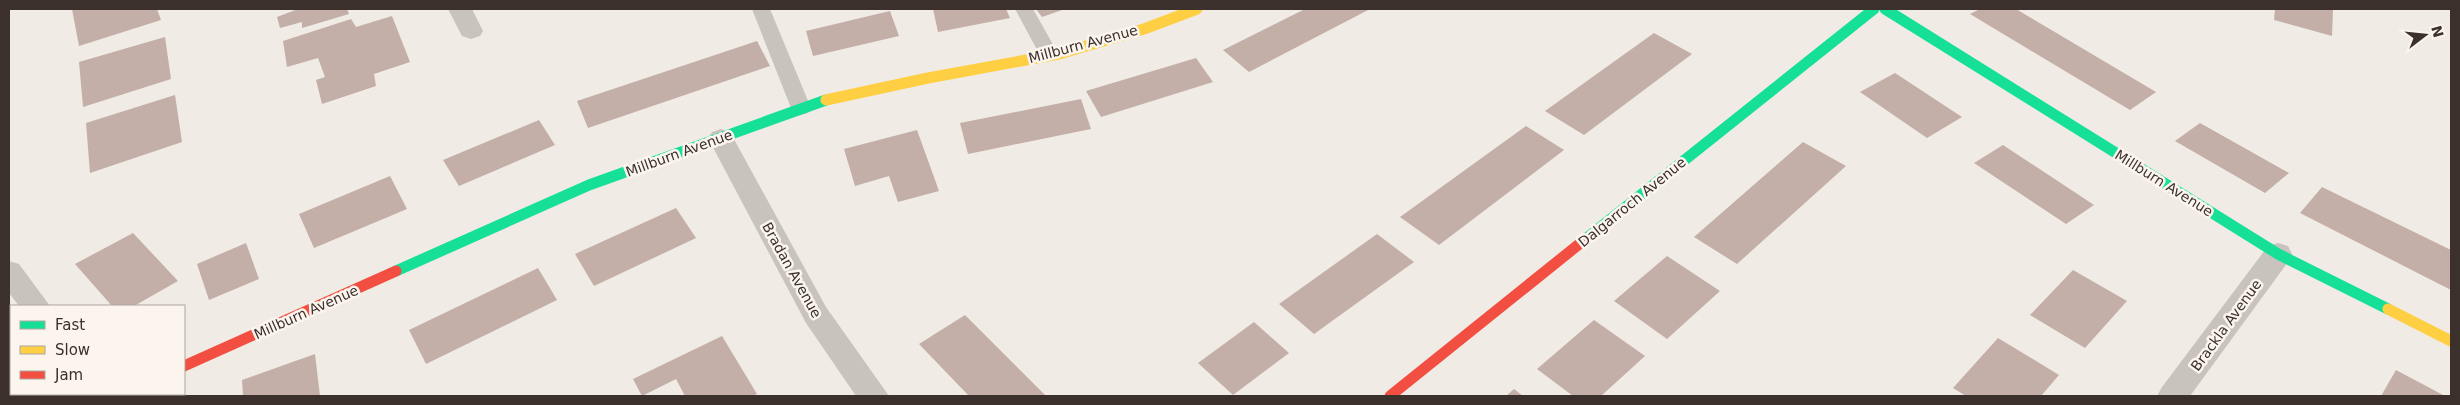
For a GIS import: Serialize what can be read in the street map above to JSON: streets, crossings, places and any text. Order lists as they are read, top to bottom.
{
  "streets": {
    "street": [
      "Millburn Avenue",
      "Dalgarroch Avenue",
      "Bradan Avenue",
      "Brackla Avenue"
    ]
  },
  "crossings": [
    ["Millburn Avenue", "Bradan Avenue"],
    ["Millburn Avenue", "Brackla Avenue"]
  ],
  "legend": ["Fast", "Slow", "Jam"],
  "north": "right"
}
